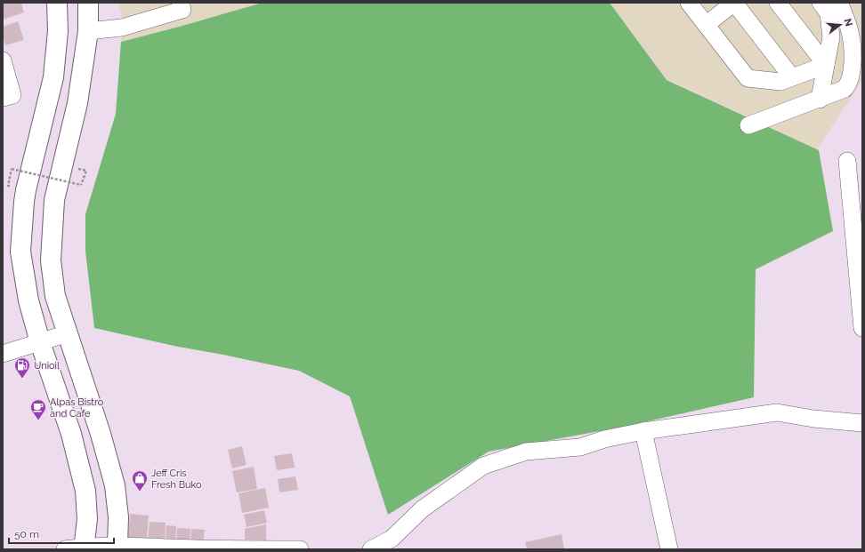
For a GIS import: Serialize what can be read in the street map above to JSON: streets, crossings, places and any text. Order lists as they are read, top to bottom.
{
  "places": {
    "fuel station": ["Unioil"],
    "cafe": ["Alpas Bistro and Cafe"],
    "shop": ["Jeff Cris Fresh Buko"]
  },
  "scale_bar": "50 m",
  "north": "right"
}
